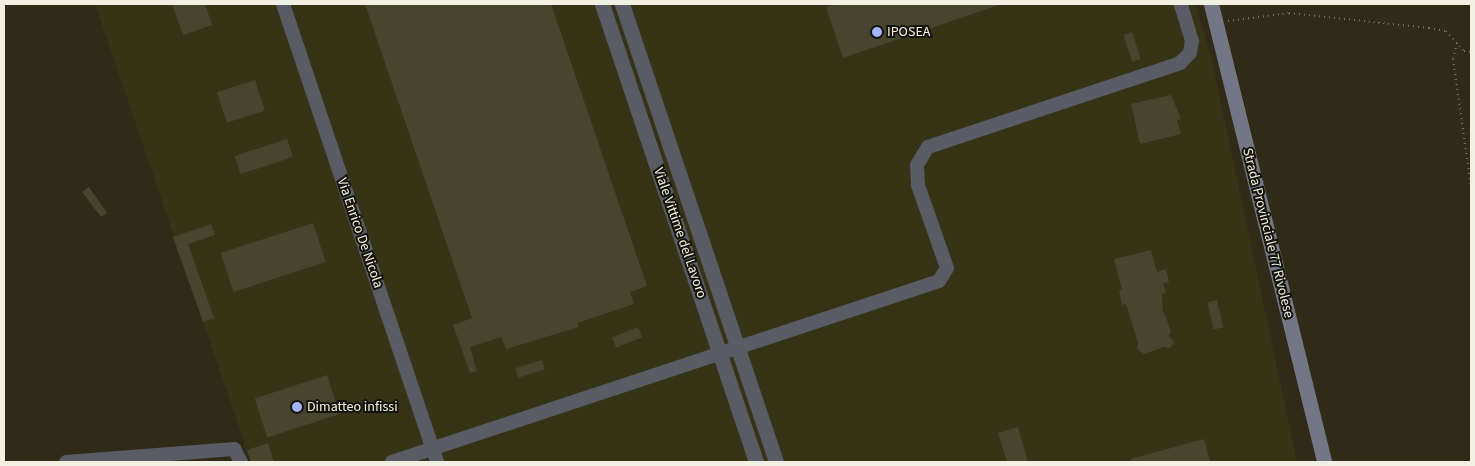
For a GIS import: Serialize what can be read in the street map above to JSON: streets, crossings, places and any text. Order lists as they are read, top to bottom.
{
  "streets": {
    "main road": ["Strada Provinciale 77 Rivolese"],
    "street": ["Via Enrico De Nicola", "Viale Vittime del Lavoro"]
  },
  "places": ["IPOSEA", "Dimatteo infissi"]
}
